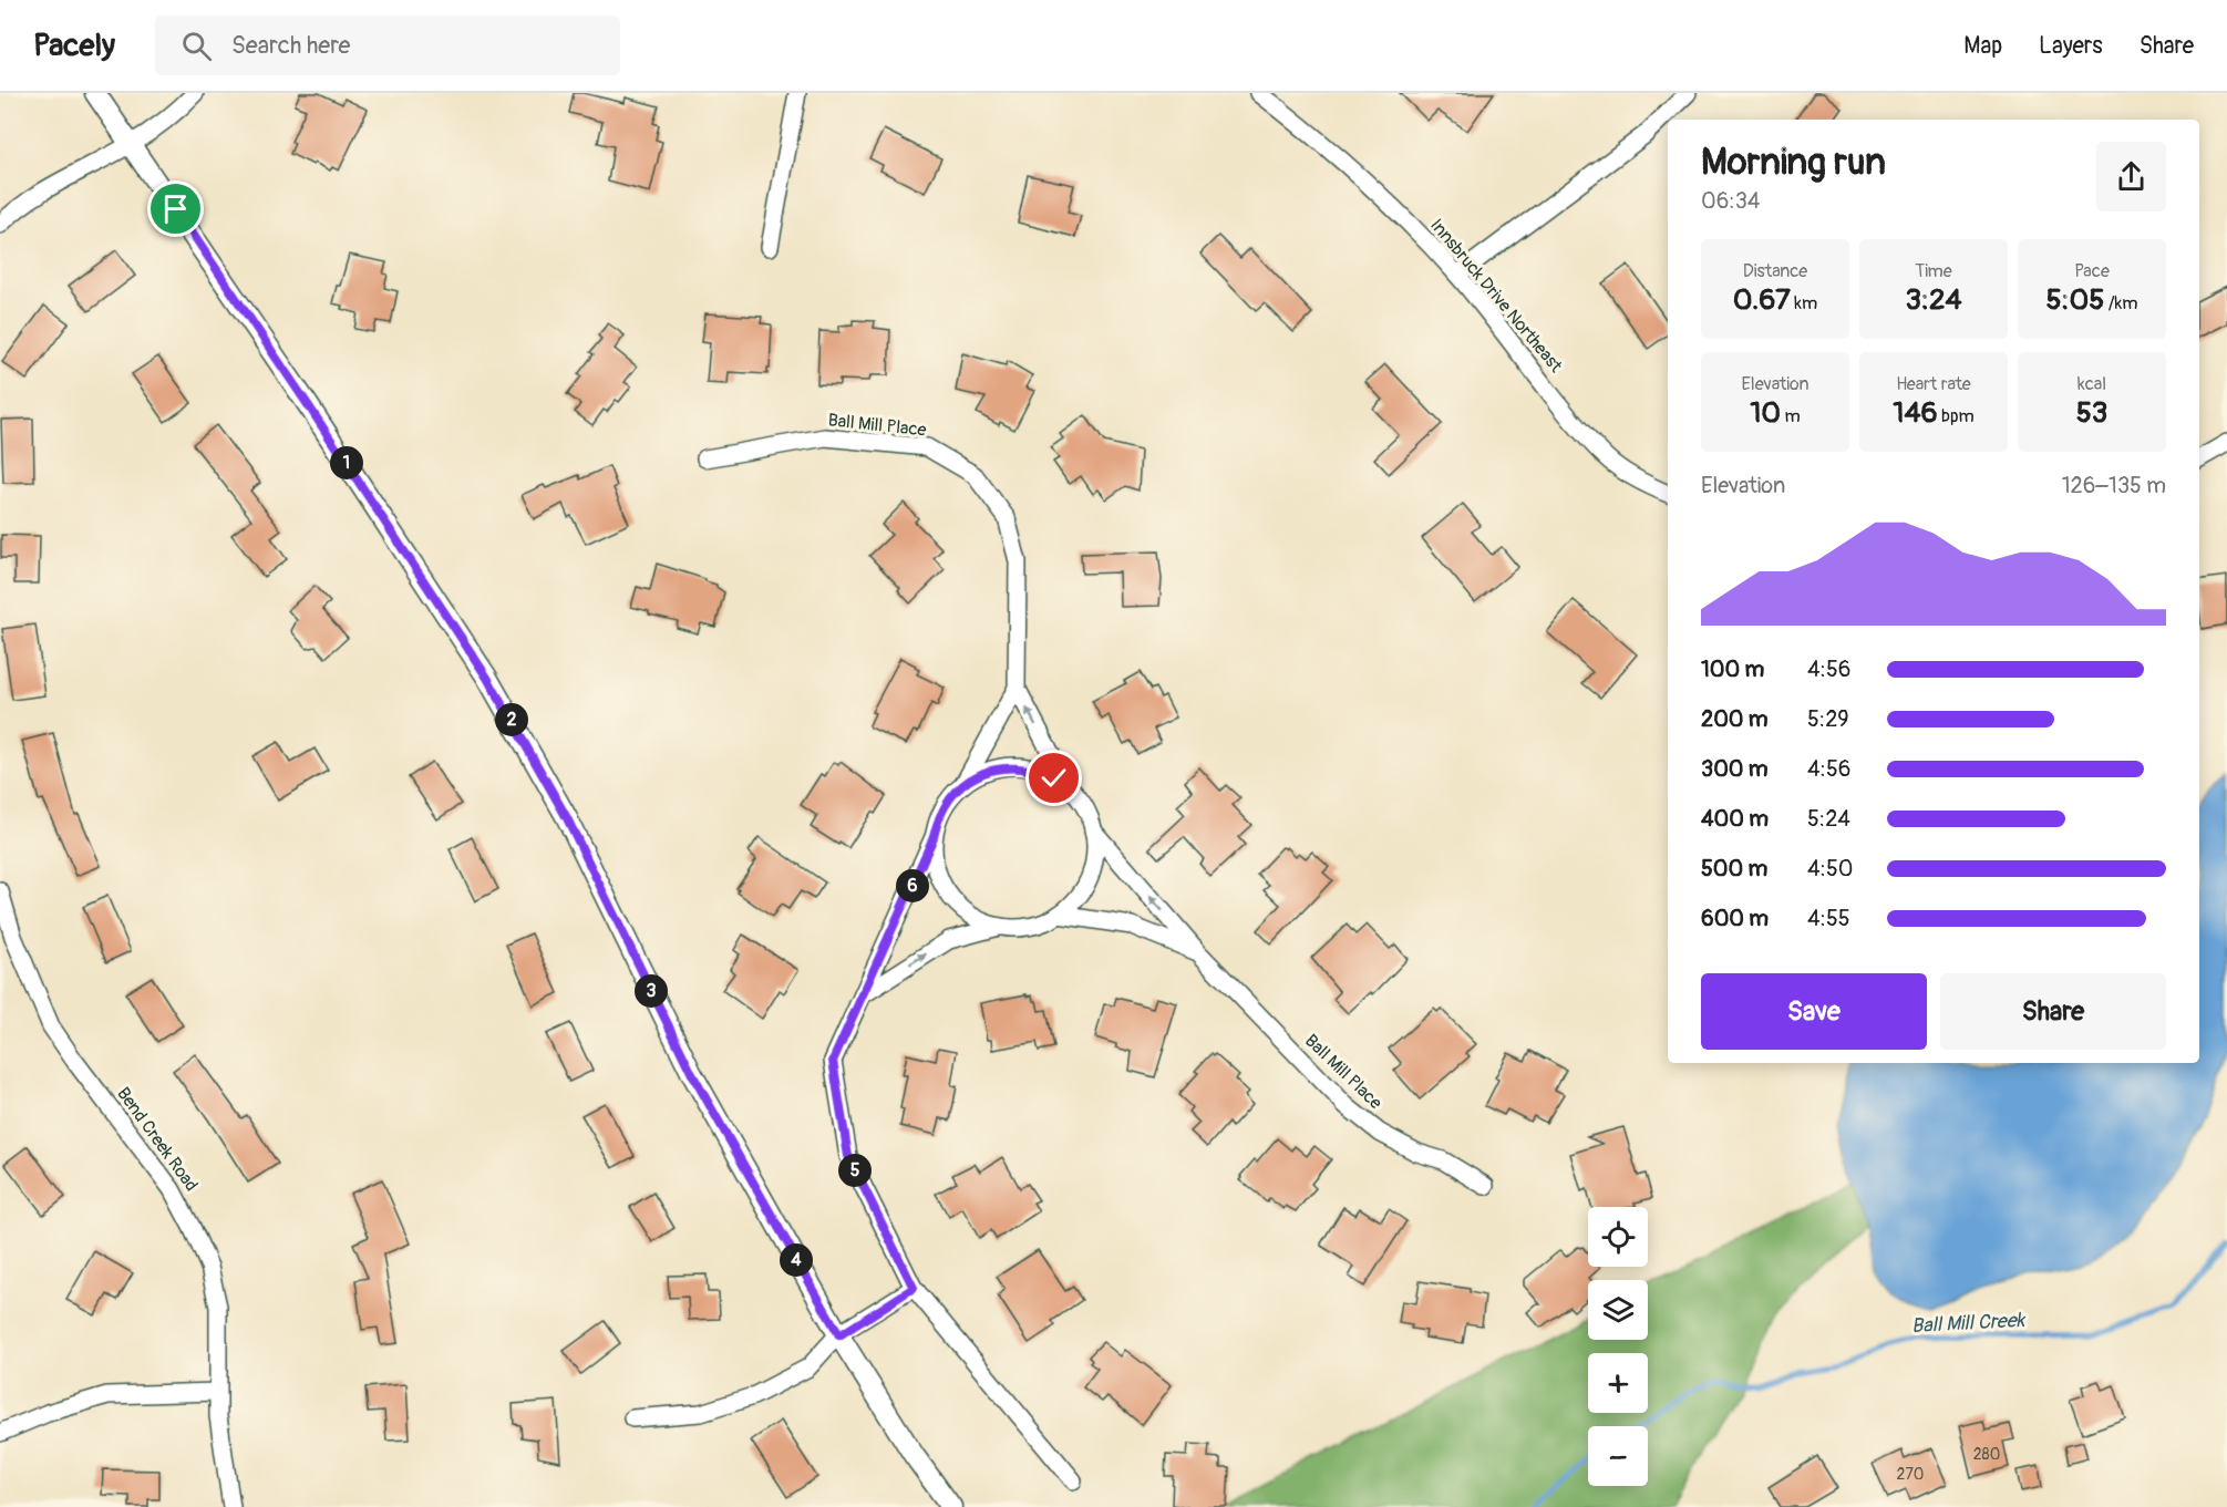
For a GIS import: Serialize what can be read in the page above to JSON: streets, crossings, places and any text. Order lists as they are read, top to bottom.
{
  "streets": {
    "street": ["Innsbruck Drive Northeast", "Ball Mill Place", "Bend Creek Road"]
  },
  "water": ["Ball Mill Creek"],
  "house_numbers": ["280", "270"],
  "page": {
    "header": "Pacely",
    "search": "Search here",
    "nav": ["Map", "Layers", "Share"],
    "heading": ["Morning run", "06:34"],
    "stats": [
      ["Distance", "0.67 km"],
      ["Time", "3:24"],
      ["Pace", "5:05 /km"],
      ["Elevation", "10 m"],
      ["Heart rate", "146 bpm"],
      ["kcal", "53"]
    ],
    "pins": [
      "1",
      "2",
      "6",
      "3",
      "5",
      "4"
    ],
    "chart": ["Elevation", "126–135 m"],
    "list": [
      {
        "name": "100 m",
        "note": "4:56"
      },
      {
        "name": "200 m",
        "note": "5:29"
      },
      {
        "name": "300 m",
        "note": "4:56"
      },
      {
        "name": "400 m",
        "note": "5:24"
      },
      {
        "name": "500 m",
        "note": "4:50"
      },
      {
        "name": "600 m",
        "note": "4:55"
      }
    ],
    "buttons": ["Save", "Share"],
    "map_buttons": ["+", "−"]
  }
}
